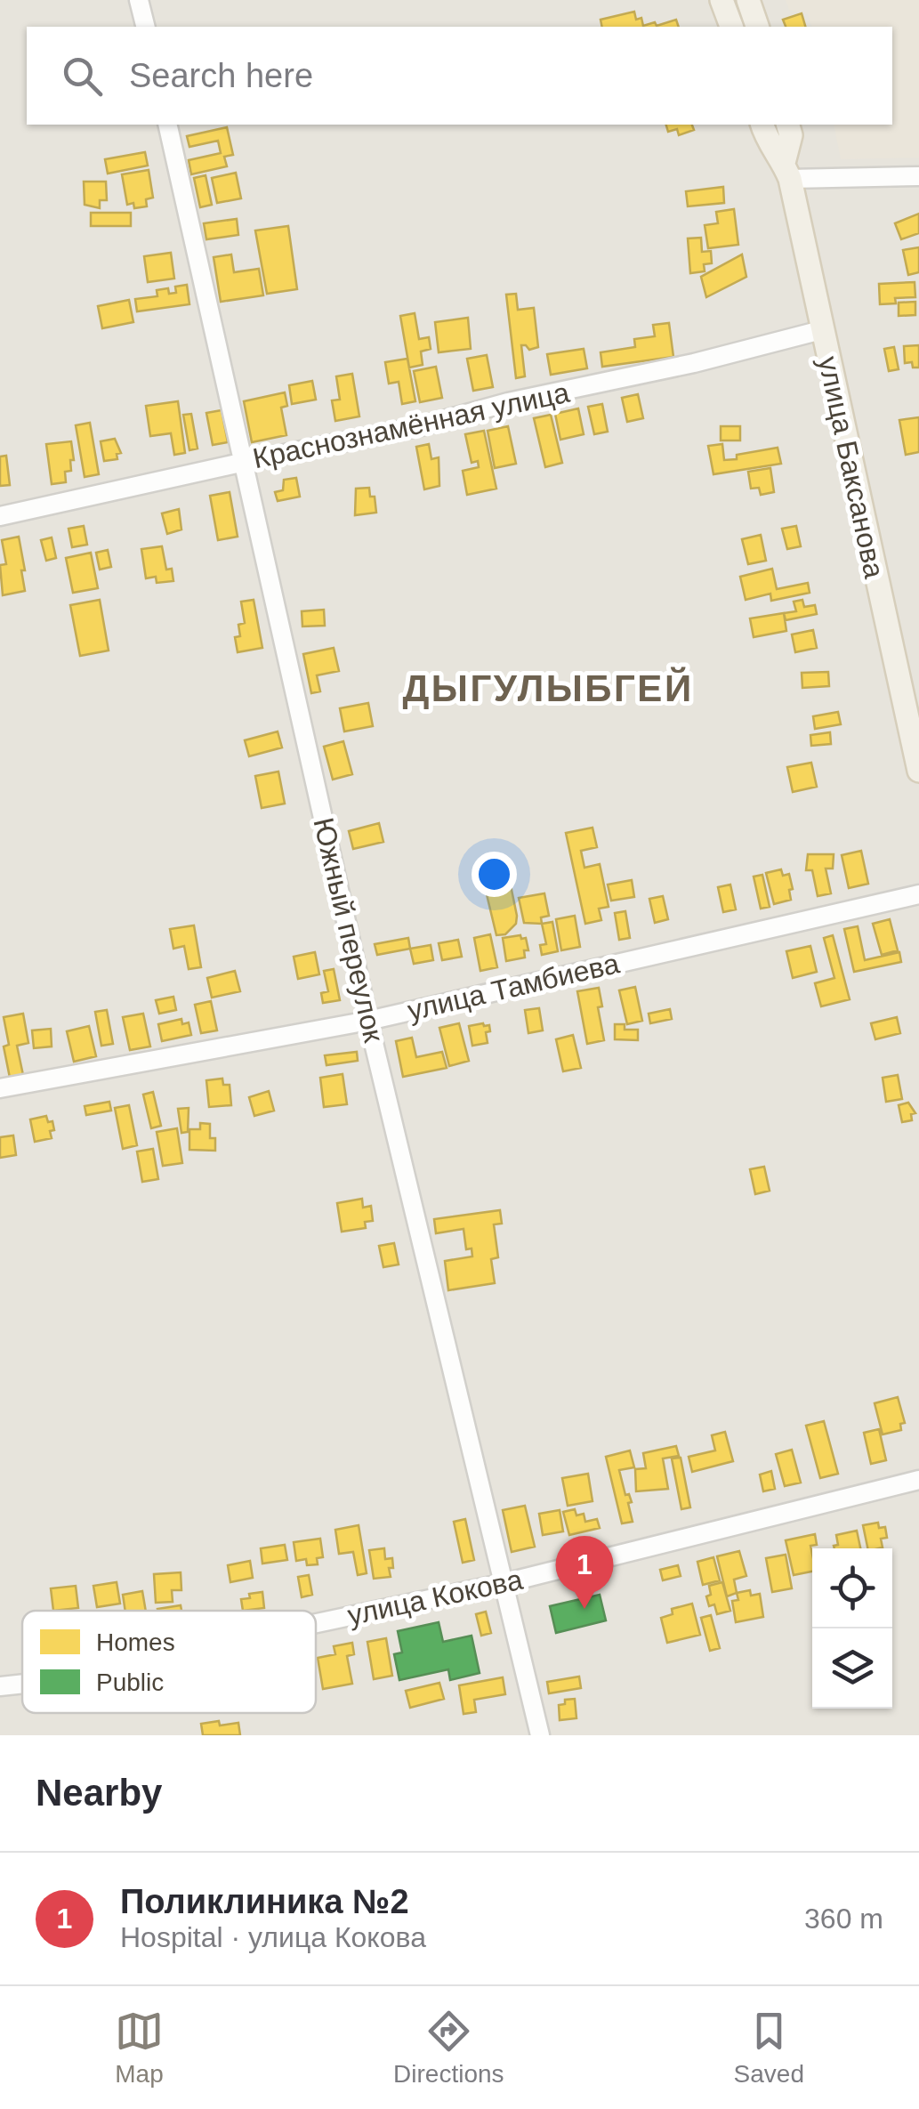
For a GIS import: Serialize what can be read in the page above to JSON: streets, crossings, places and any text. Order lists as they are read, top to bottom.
{
  "streets": {
    "main road": ["улица Баксанова"],
    "street": [
      "Краснознамённая улица",
      "Южный переулок",
      "улица Тамбиева",
      "улица Кокова"
    ]
  },
  "crossings": [
    ["Краснознамённая улица", "улица Баксанова"],
    ["Краснознамённая улица", "Южный переулок"],
    ["Южный переулок", "улица Тамбиева"],
    ["Южный переулок", "улица Кокова"]
  ],
  "districts": ["ДЫГУЛЫБГЕЙ"],
  "legend": ["Homes", "Public"],
  "page": {
    "search": "Search here",
    "pins": "1",
    "heading": "Nearby",
    "list": [
      {
        "mark": "1",
        "name": "Поликлиника №2",
        "note": "Hospital · улица Кокова",
        "value": "360 m"
      }
    ],
    "nav": ["Map", "Directions", "Saved"]
  }
}
